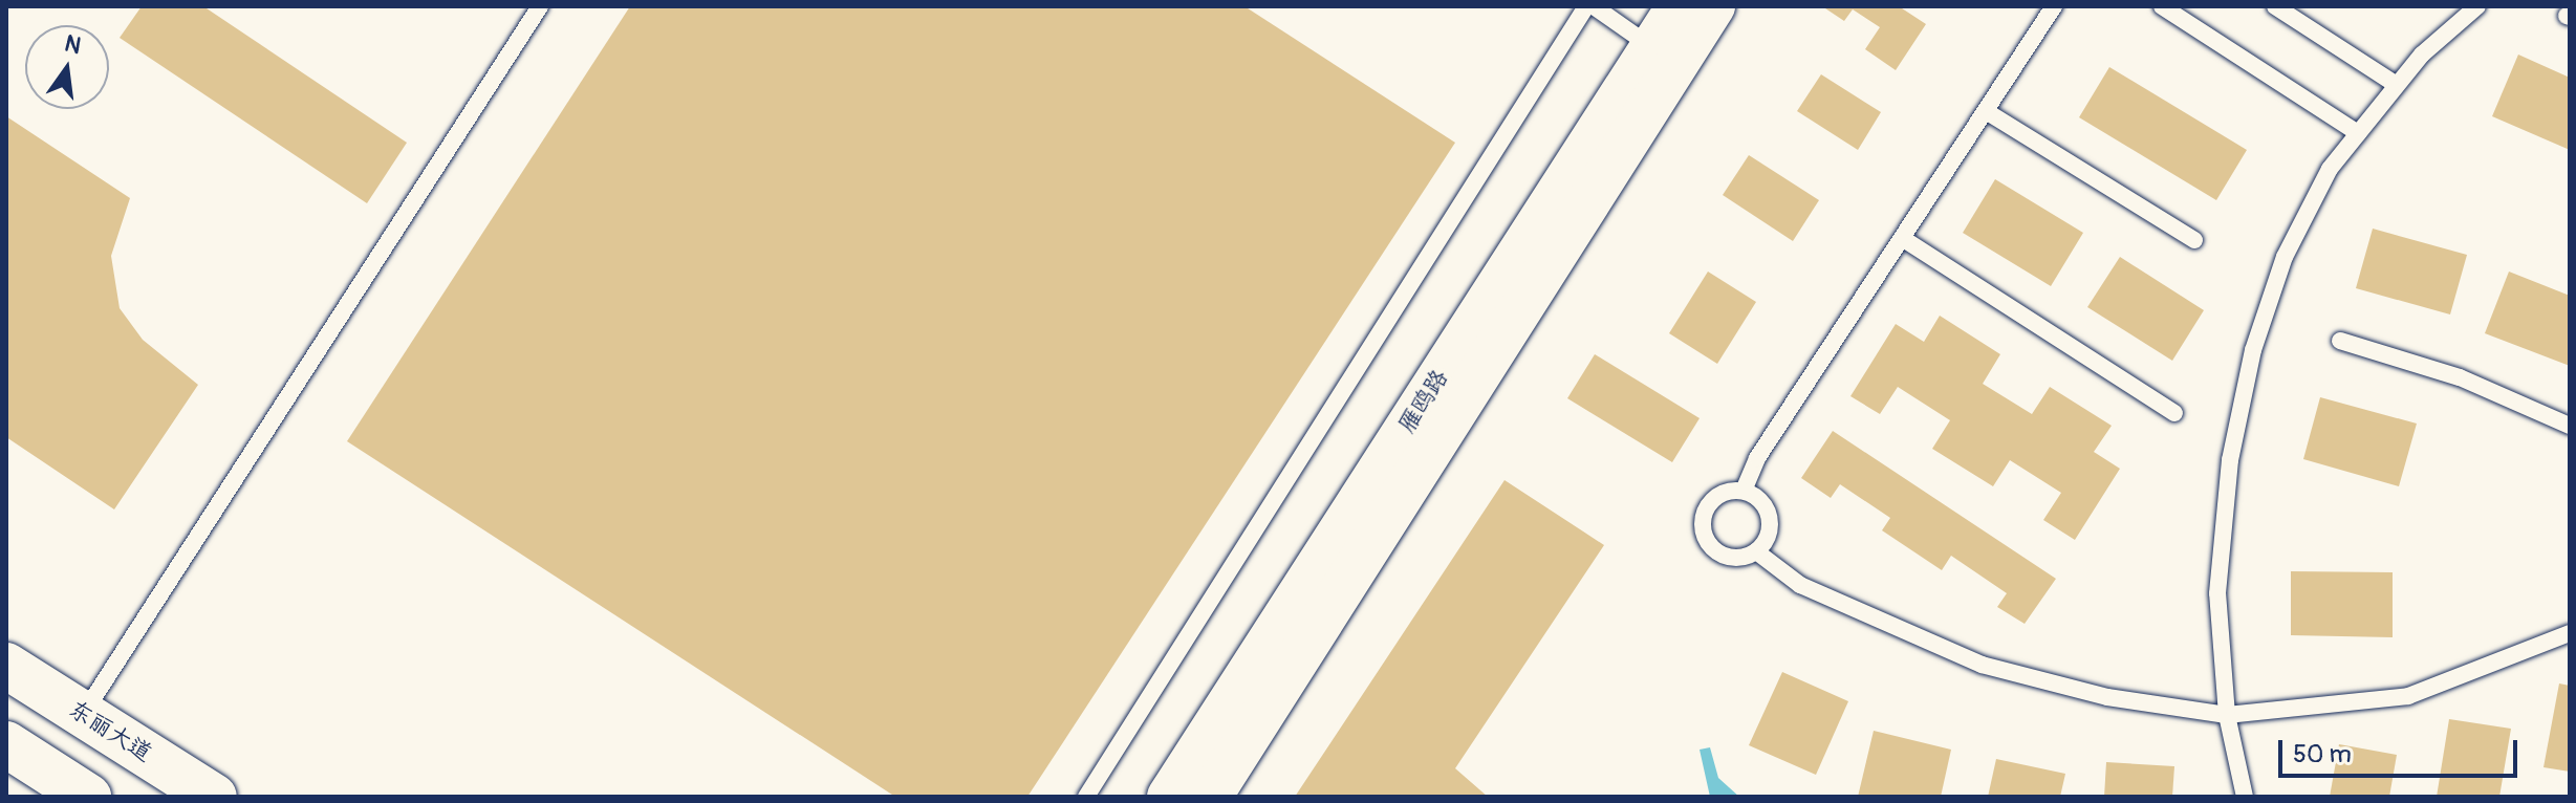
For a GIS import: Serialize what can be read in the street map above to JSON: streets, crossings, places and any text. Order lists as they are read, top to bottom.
{
  "streets": {
    "highway": ["东丽大道"],
    "street": ["雁鸥路"]
  },
  "scale_bar": "50 m",
  "north": "top"
}
